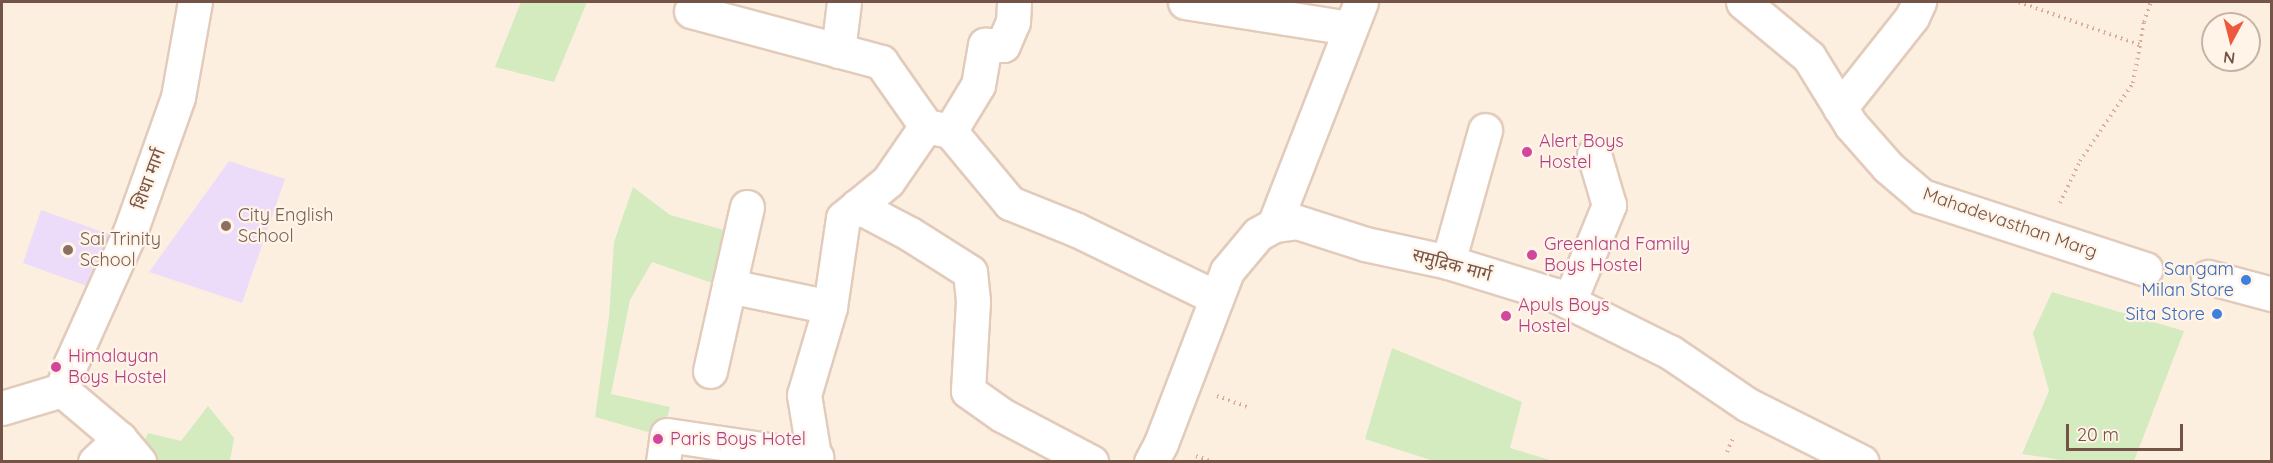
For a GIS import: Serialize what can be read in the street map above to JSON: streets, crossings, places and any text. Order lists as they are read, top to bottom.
{
  "streets": {
    "street": ["शिधा मार्ग", "Mahadevasthan Marg", "समुद्रिक मार्ग"]
  },
  "places": [
    "Alert Boys Hostel",
    "City English School",
    "Sai Trinity School",
    "Greenland Family Boys Hostel",
    "Sangam Milan Store",
    "Sita Store",
    "Apuls Boys Hostel",
    "Himalayan Boys Hostel",
    "Paris Boys Hotel"
  ],
  "scale_bar": "20 m",
  "north": "bottom"
}
